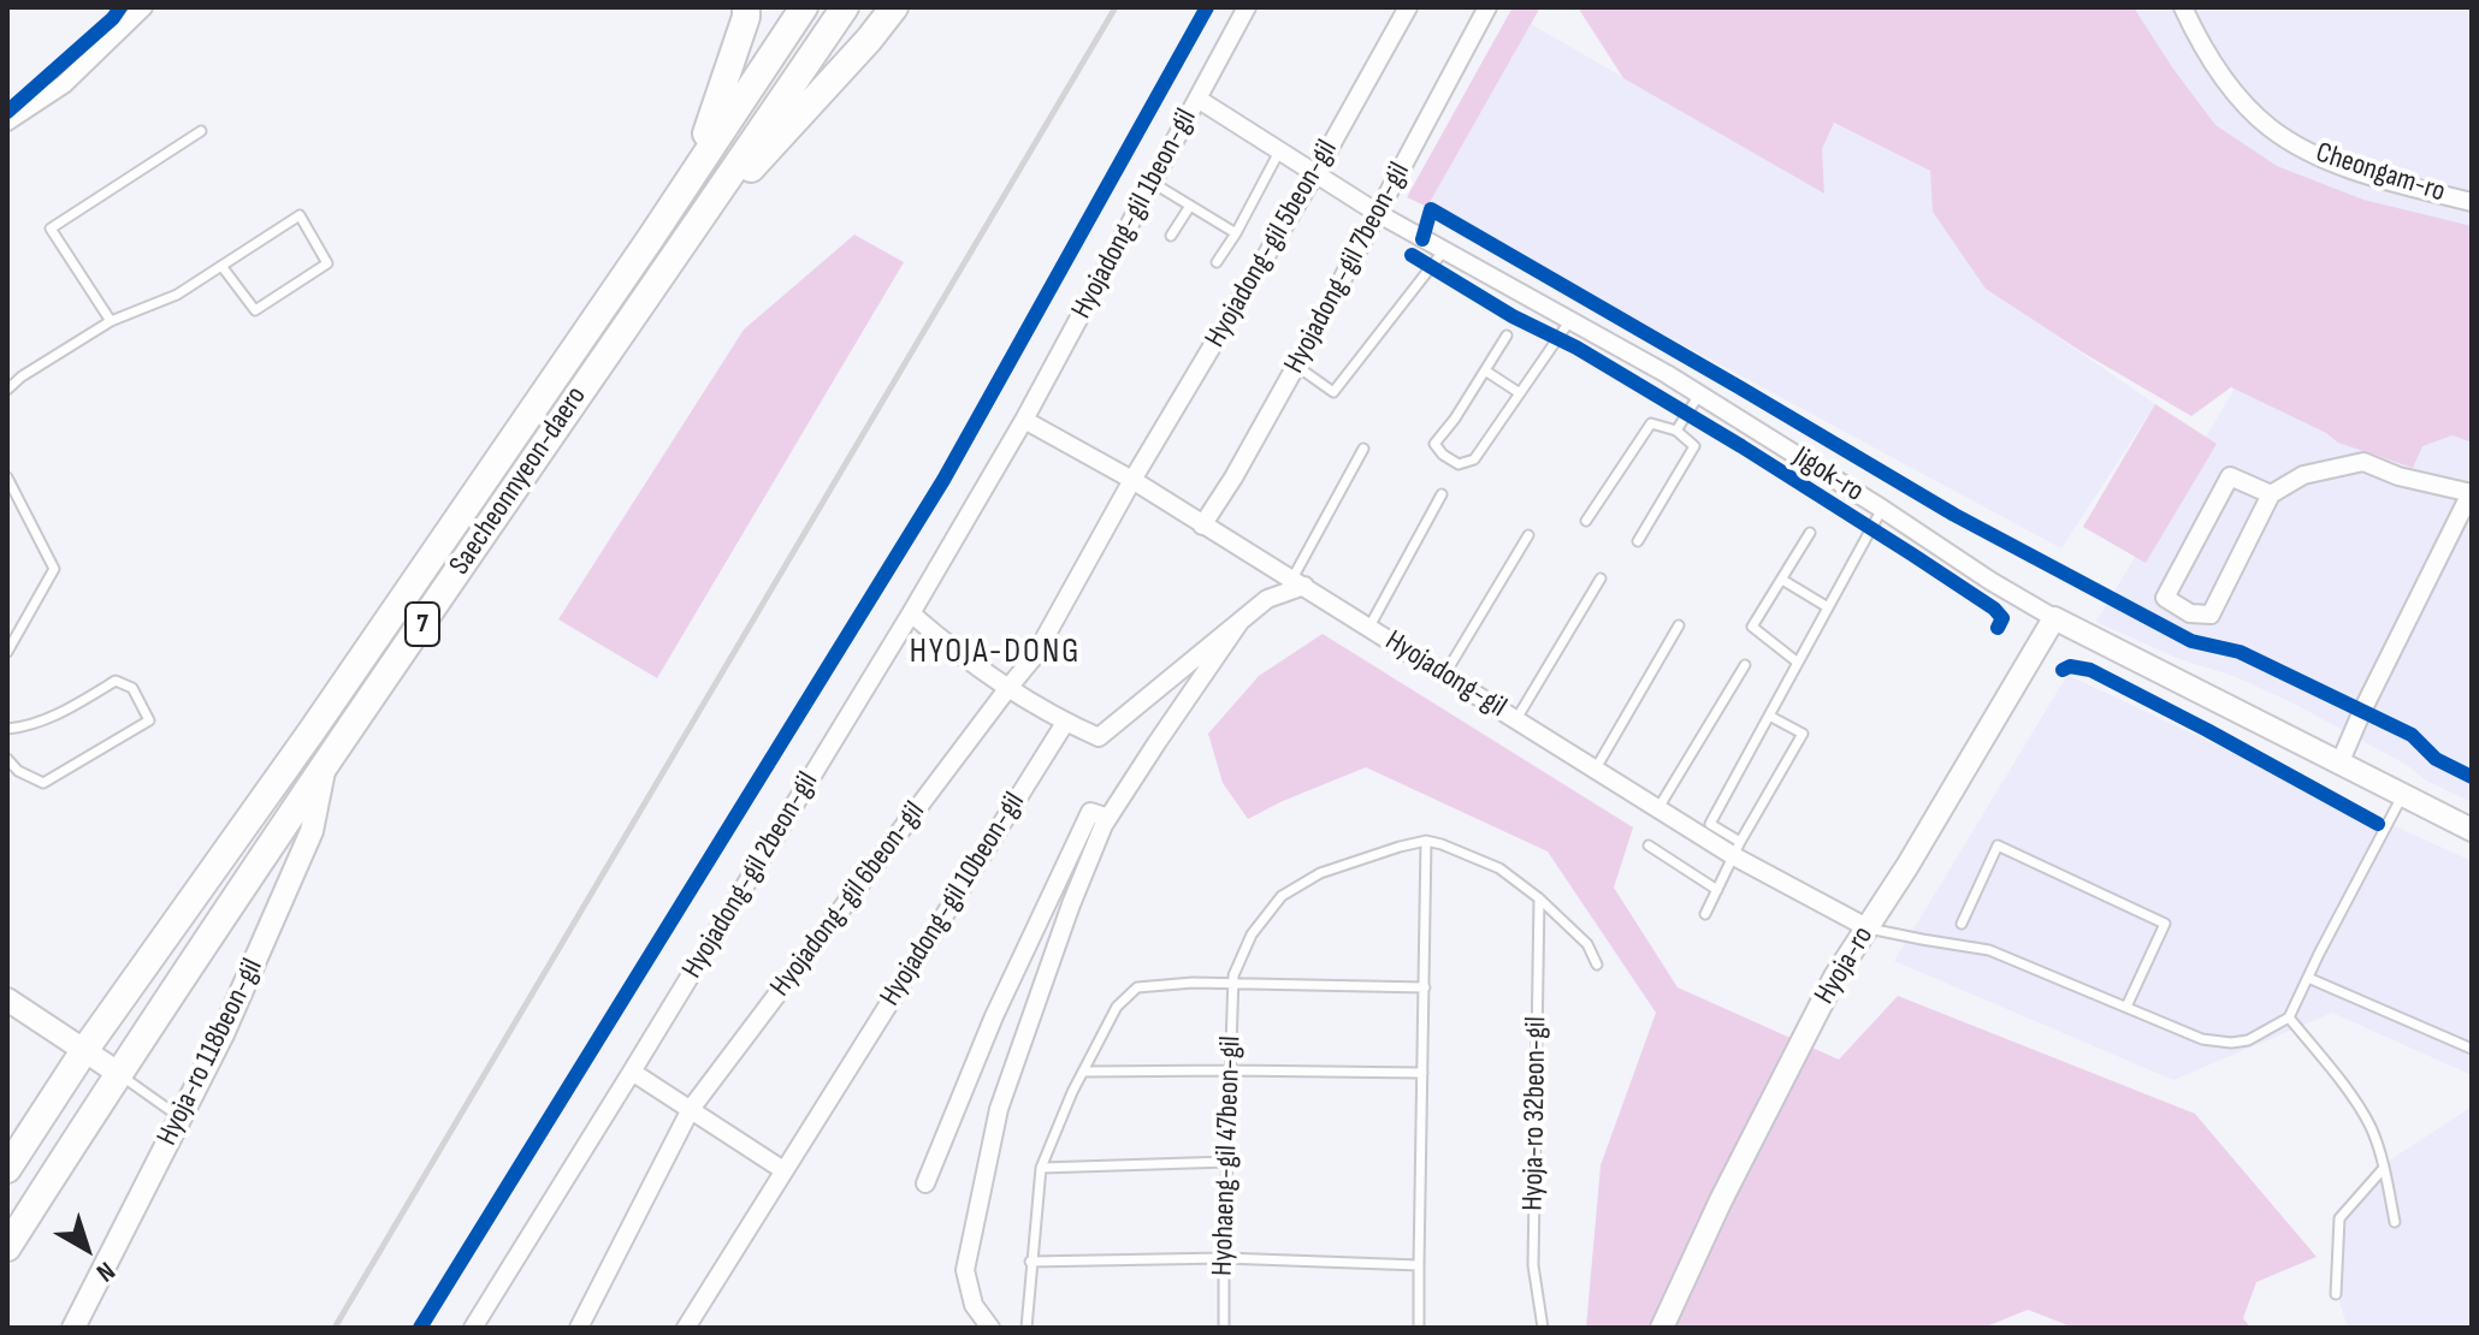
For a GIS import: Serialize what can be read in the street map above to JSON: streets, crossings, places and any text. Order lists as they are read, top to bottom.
{
  "streets": {
    "main road": ["Saecheonnyeon-daero", "7"],
    "street": [
      "Cheongam-ro",
      "Hyojadong-gil 1beon-gil",
      "Hyojadong-gil 5beon-gil",
      "Hyojadong-gil 7beon-gil",
      "Jigok-ro",
      "Hyojadong-gil",
      "Hyojadong-gil 2beon-gil",
      "Hyojadong-gil 6beon-gil",
      "Hyojadong-gil 10beon-gil",
      "Hyoja-ro",
      "Hyoja-ro 118beon-gil"
    ],
    "lane": ["Hyoja-ro 32beon-gil", "Hyohaeng-gil 47beon-gil"]
  },
  "crossings": [
    ["Hyojadong-gil 1beon-gil", "Jigok-ro"],
    ["Hyojadong-gil 1beon-gil", "Hyojadong-gil"],
    ["Hyojadong-gil 1beon-gil", "Hyojadong-gil 2beon-gil"],
    ["Hyojadong-gil 5beon-gil", "Jigok-ro"],
    ["Hyojadong-gil 5beon-gil", "Hyojadong-gil"],
    ["Hyojadong-gil 5beon-gil", "Hyojadong-gil 6beon-gil"],
    ["Hyojadong-gil 7beon-gil", "Jigok-ro"],
    ["Hyojadong-gil 7beon-gil", "Hyojadong-gil"],
    ["Jigok-ro", "Hyoja-ro"],
    ["Saecheonnyeon-daero", "Hyoja-ro 118beon-gil"],
    ["Hyojadong-gil", "Hyojadong-gil 2beon-gil"],
    ["Hyojadong-gil", "Hyojadong-gil 6beon-gil"],
    ["Hyojadong-gil", "Hyoja-ro"]
  ],
  "districts": ["HYOJA-DONG"],
  "north": "bottom right"
}
